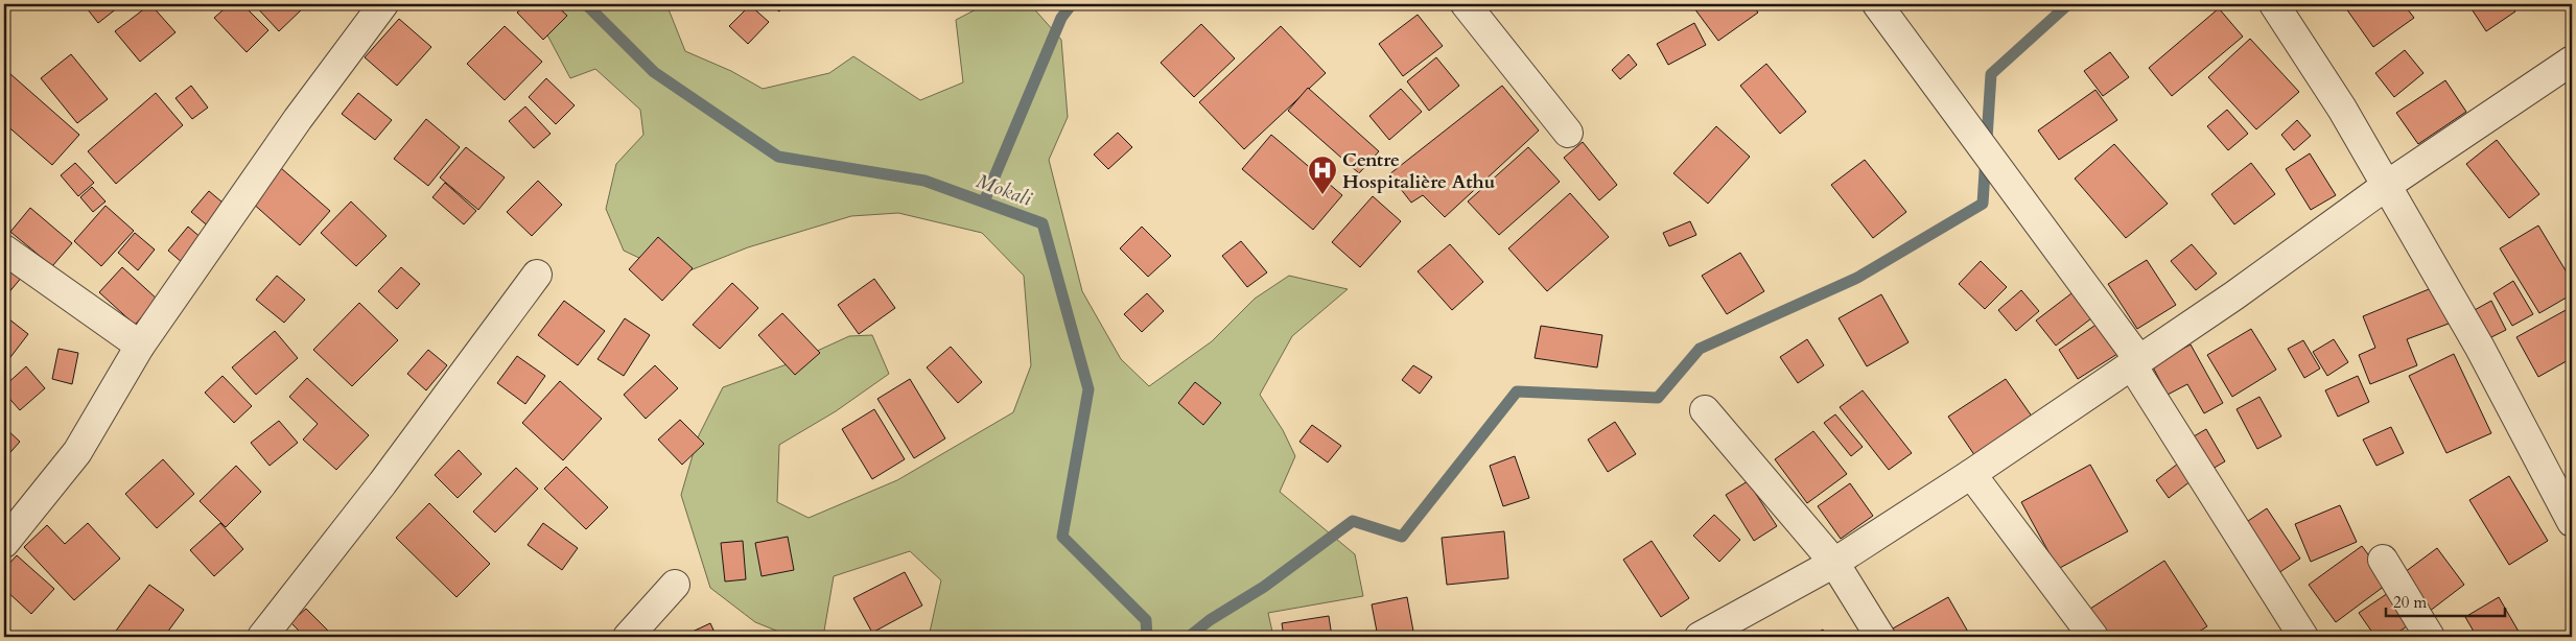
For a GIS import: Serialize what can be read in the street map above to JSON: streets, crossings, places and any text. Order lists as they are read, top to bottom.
{
  "water": ["Mokali"],
  "places": {
    "hospital": ["Centre Hospitalière Athu"]
  },
  "scale_bar": "20 m"
}
